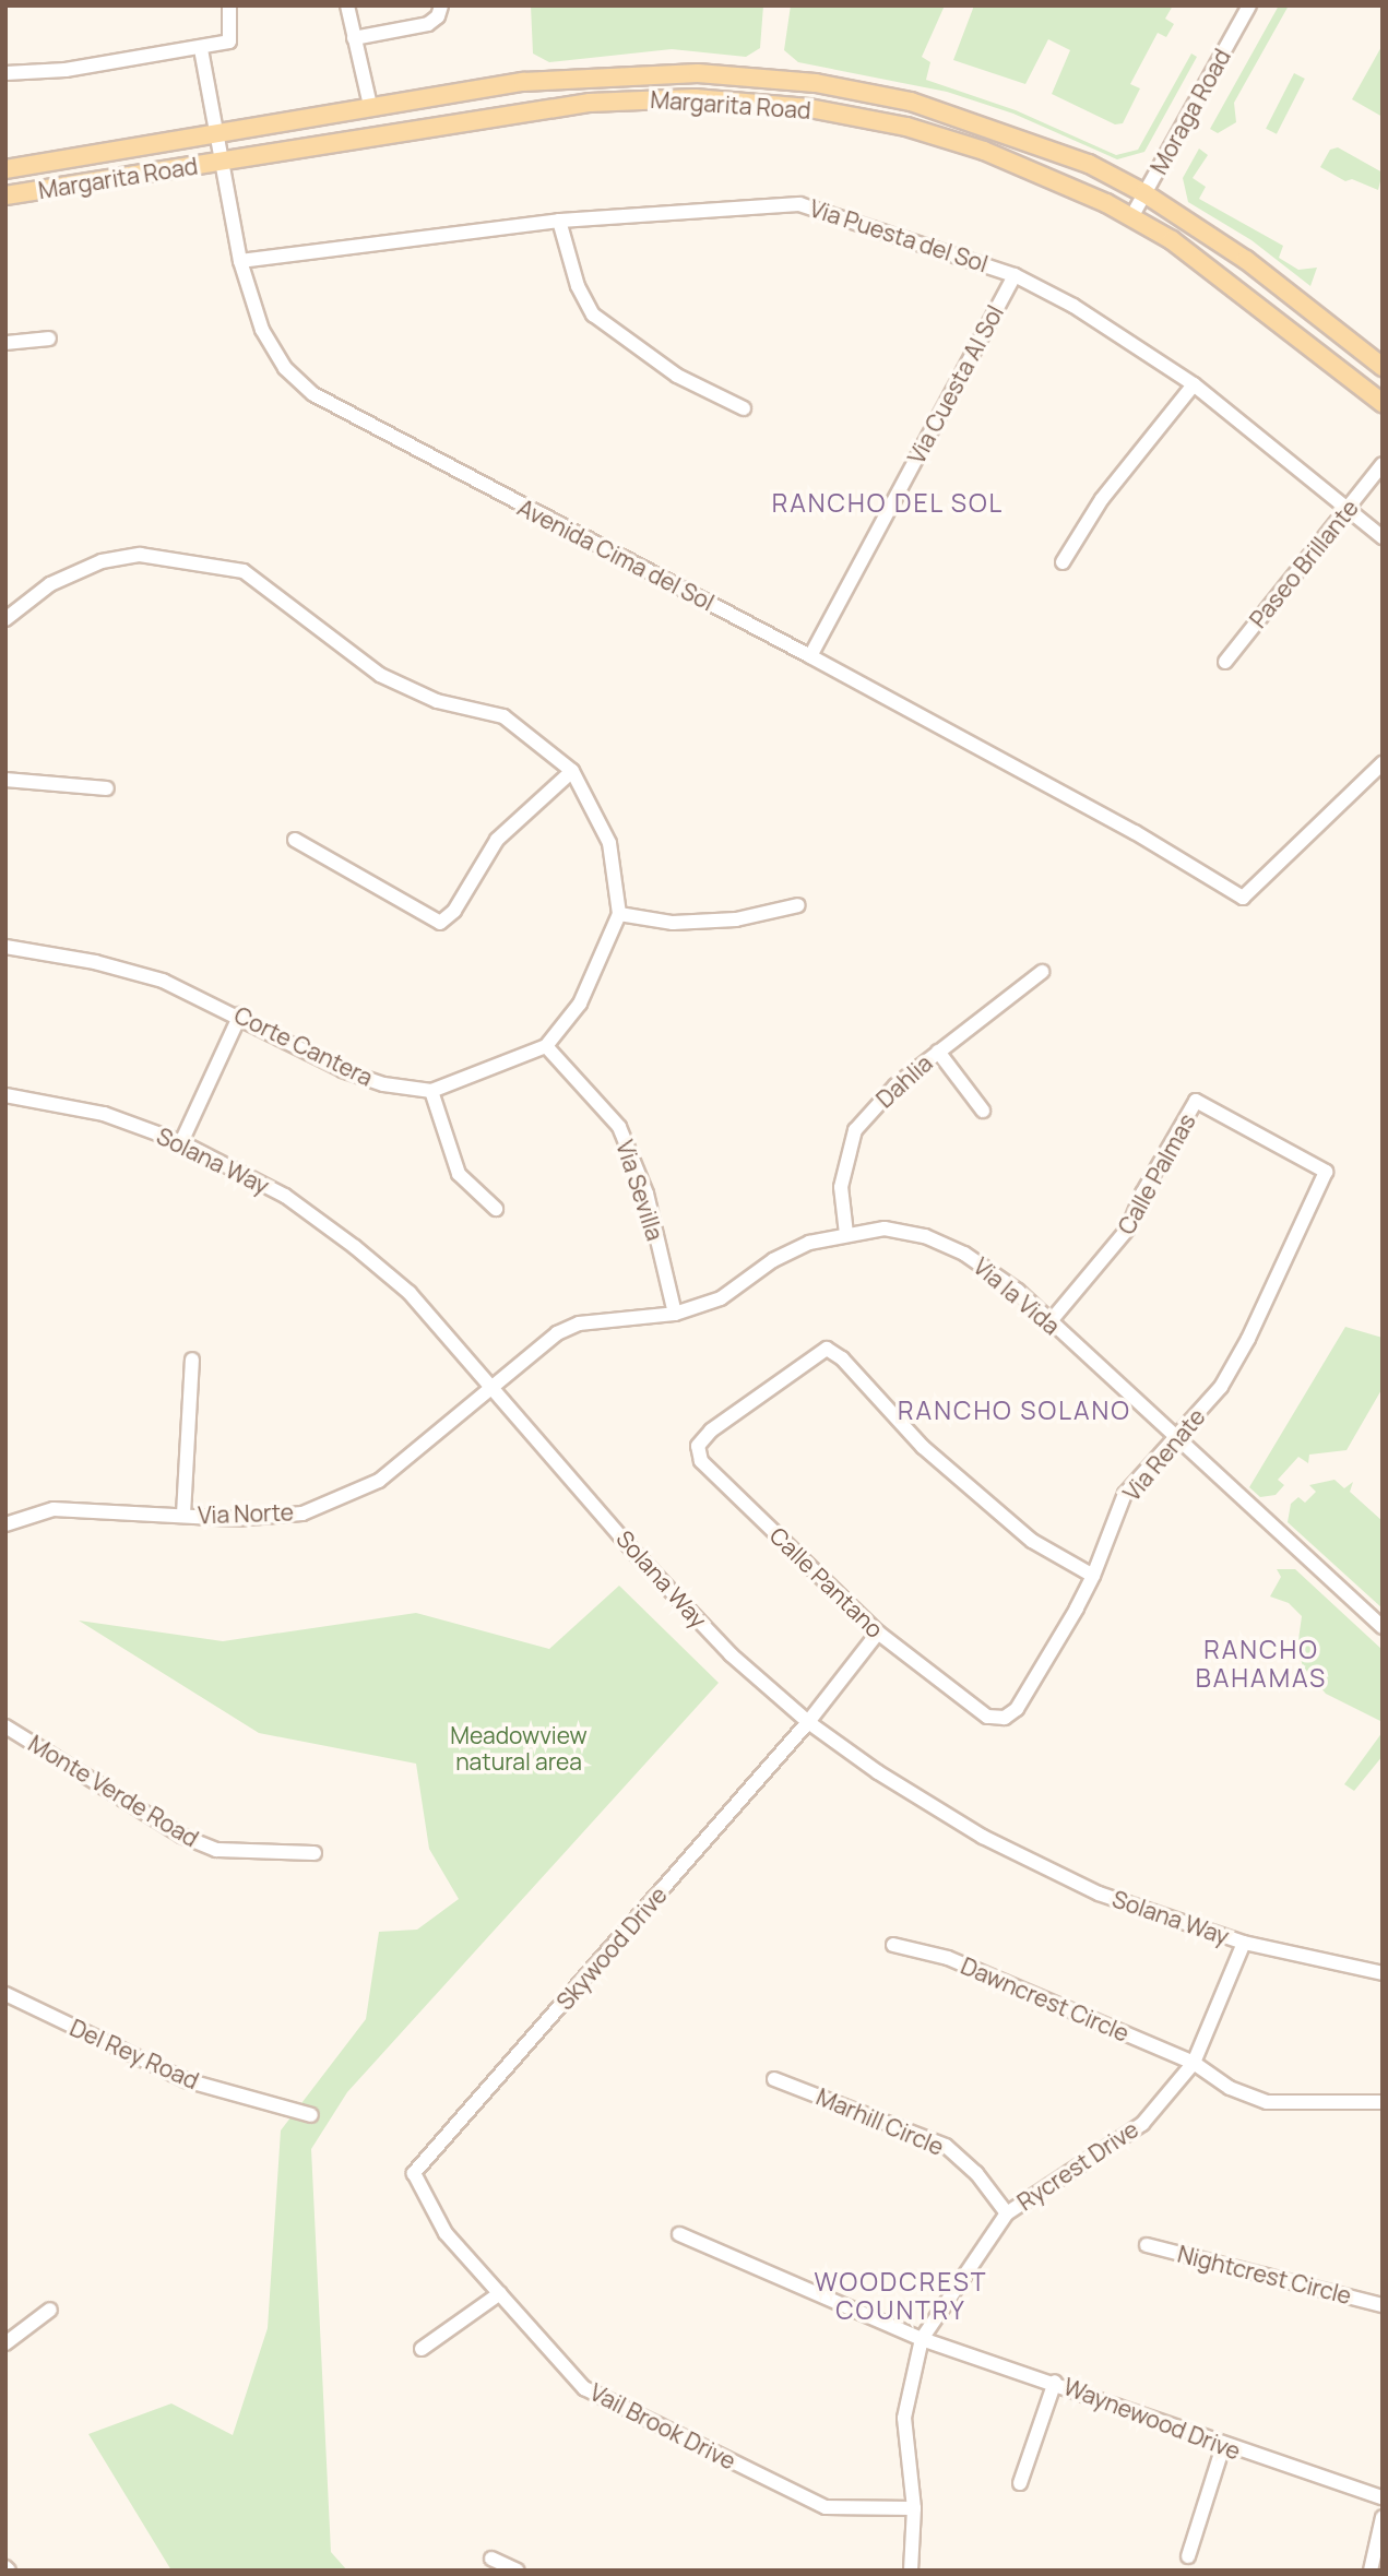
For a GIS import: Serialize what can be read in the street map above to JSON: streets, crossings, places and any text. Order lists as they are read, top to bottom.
{
  "streets": {
    "main road": ["Margarita Road"],
    "street": [
      "Moraga Road",
      "Via Puesta del Sol",
      "Via Cuesta Al Sol",
      "Avenida Cima del Sol",
      "Paseo Brillante",
      "Corte Cantera",
      "Dahlia",
      "Solana Way",
      "Calle Palmas",
      "Via Sevilla",
      "Via la Vida",
      "Via Renate",
      "Via Norte",
      "Calle Pantano",
      "Monte Verde Road",
      "Skywood Drive",
      "Dawncrest Circle",
      "Del Rey Road",
      "Marhill Circle",
      "Rycrest Drive",
      "Nightcrest Circle",
      "Waynewood Drive",
      "Vail Brook Drive"
    ]
  },
  "crossings": [
    ["Margarita Road", "Moraga Road"],
    ["Margarita Road", "Avenida Cima del Sol"],
    ["Via Puesta del Sol", "Via Cuesta Al Sol"],
    ["Via Puesta del Sol", "Avenida Cima del Sol"],
    ["Via Puesta del Sol", "Paseo Brillante"],
    ["Via Cuesta Al Sol", "Avenida Cima del Sol"],
    ["Corte Cantera", "Via Sevilla"],
    ["Dahlia", "Via la Vida"],
    ["Solana Way", "Via la Vida"],
    ["Solana Way", "Via Norte"],
    ["Solana Way", "Skywood Drive"],
    ["Solana Way", "Rycrest Drive"],
    ["Calle Palmas", "Via la Vida"],
    ["Calle Palmas", "Via Renate"],
    ["Via Sevilla", "Via la Vida"],
    ["Via la Vida", "Via Renate"],
    ["Via la Vida", "Via Norte"],
    ["Via Renate", "Calle Pantano"],
    ["Calle Pantano", "Skywood Drive"],
    ["Skywood Drive", "Vail Brook Drive"],
    ["Dawncrest Circle", "Rycrest Drive"],
    ["Marhill Circle", "Rycrest Drive"],
    ["Rycrest Drive", "Waynewood Drive"],
    ["Rycrest Drive", "Vail Brook Drive"]
  ],
  "districts": [
    "RANCHO DEL SOL",
    "RANCHO SOLANO",
    "RANCHO BAHAMAS",
    "WOODCREST COUNTRY"
  ],
  "parks": ["Meadowview natural area"]
}
